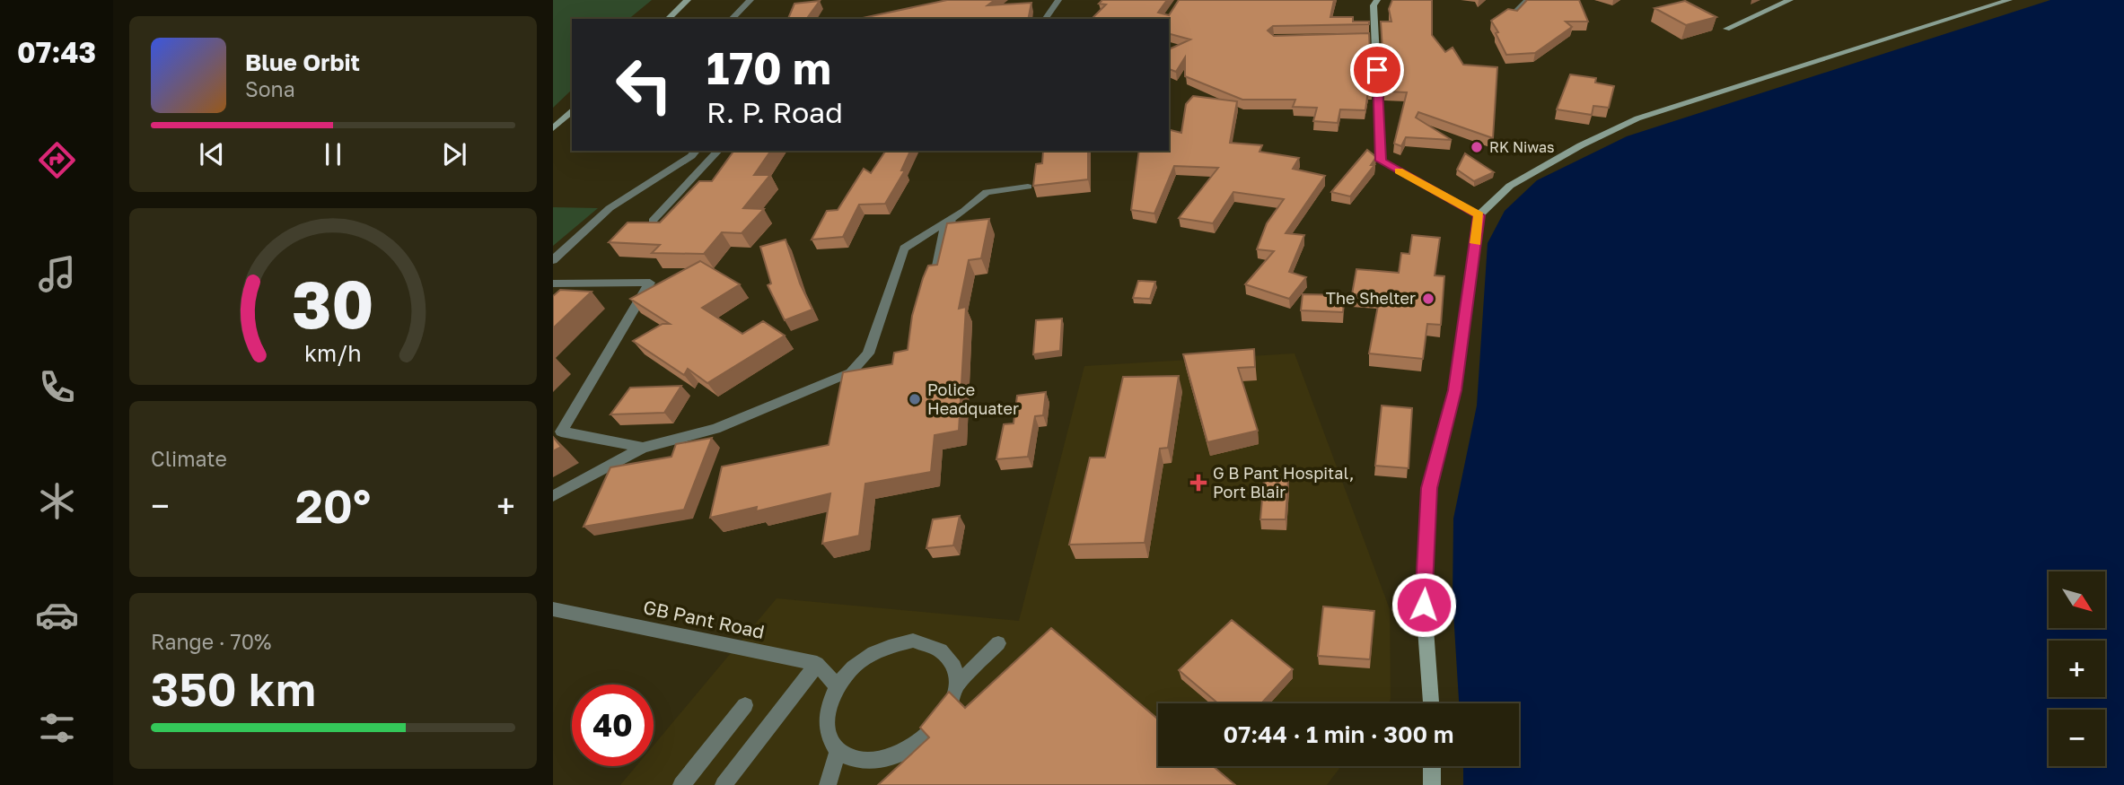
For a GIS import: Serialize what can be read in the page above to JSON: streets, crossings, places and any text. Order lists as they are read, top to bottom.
{
  "streets": {
    "street": ["GB Pant Road"]
  },
  "places": {
    "other": ["RK Niwas", "The Shelter", "Police Headquater"],
    "health": ["G B Pant Hospital, Port Blair"]
  },
  "north": "bottom right",
  "page": {
    "tabs": "07:43",
    "turn": ["170 m", "R. P. Road"],
    "song": ["Blue Orbit", "Sona"],
    "tile": [
      "Climate",
      ["Range · 70%", "350 km"]
    ],
    "heat": ["−", "20°", "+"],
    "map_buttons": ["+", "−"],
    "limit": "40",
    "trip": "07:44 · 1 min · 300 m",
    "gauge": ["30", "km/h"]
  }
}
